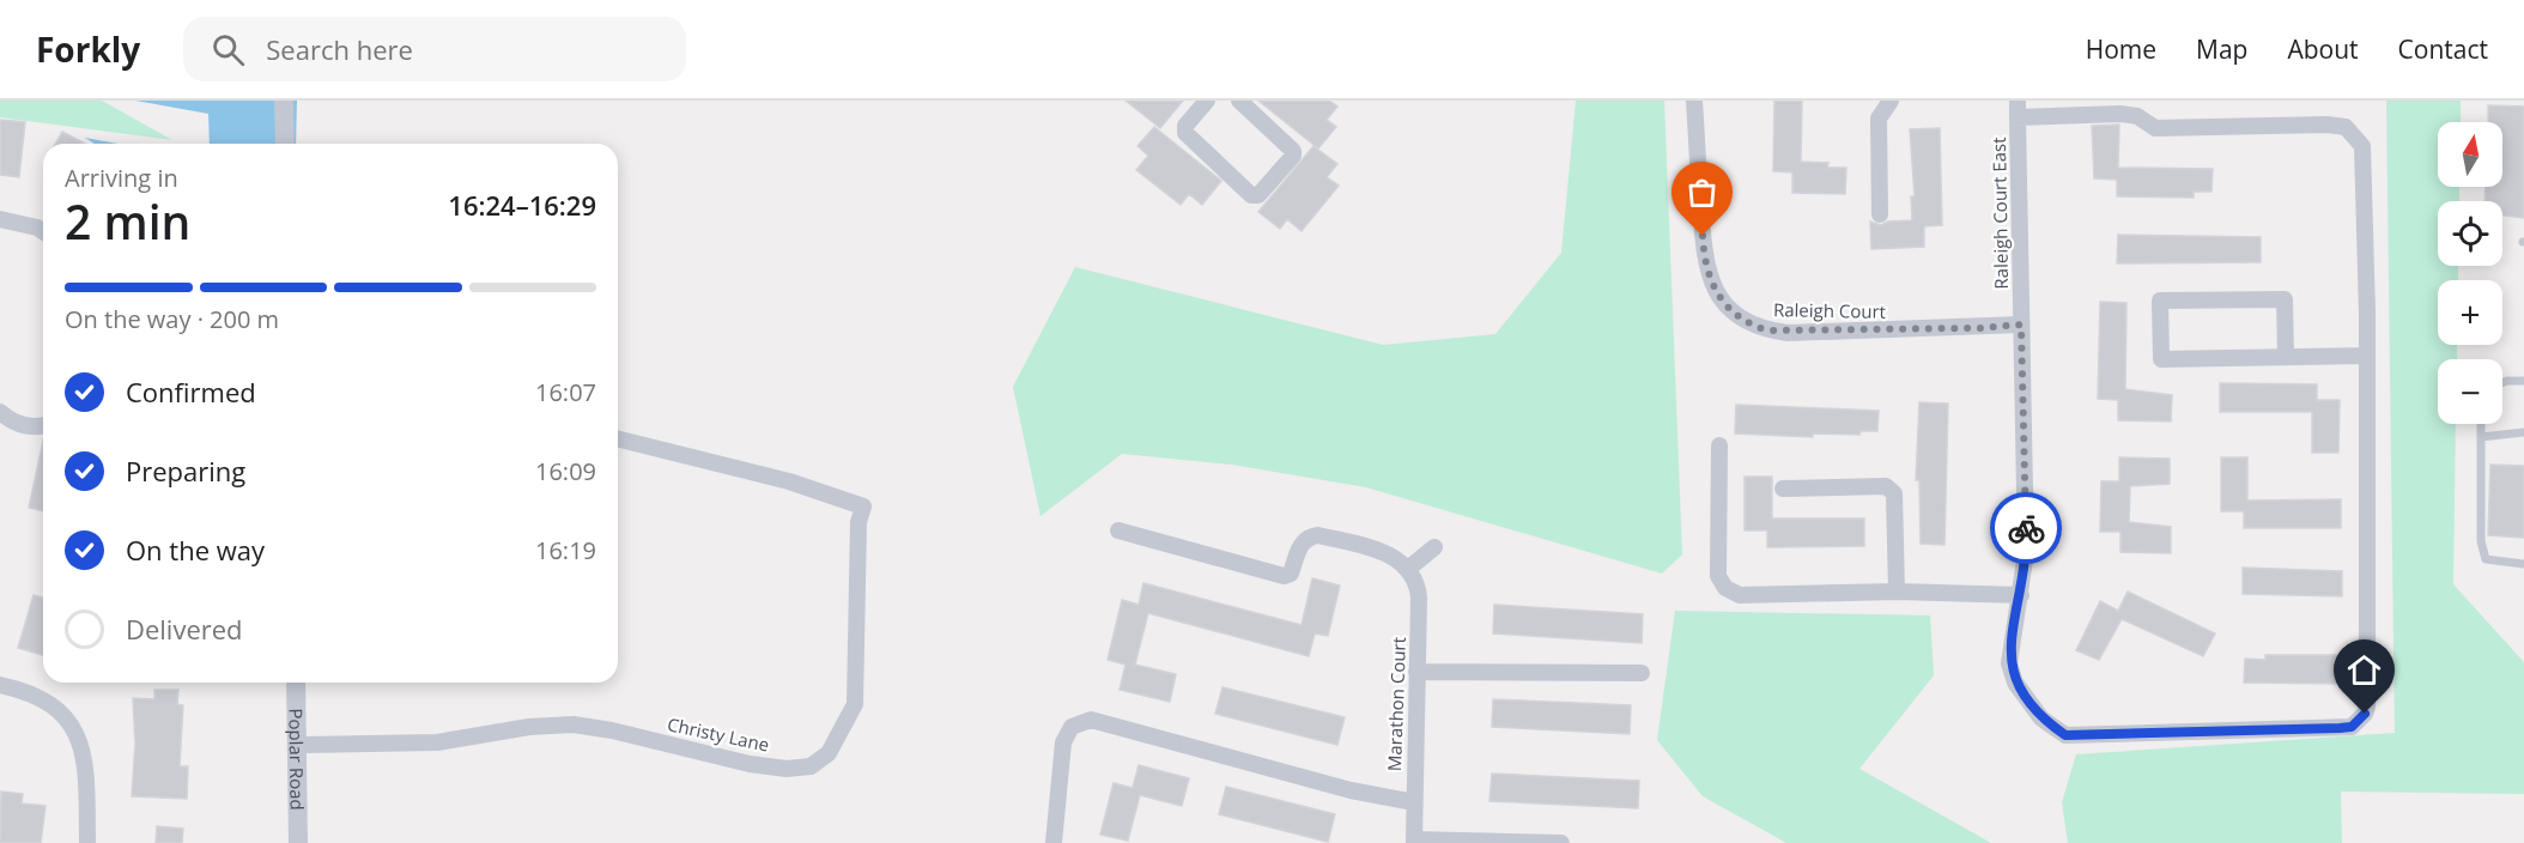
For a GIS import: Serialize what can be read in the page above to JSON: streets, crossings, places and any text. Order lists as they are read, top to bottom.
{
  "streets": {
    "street": [
      "Raleigh Court East",
      "Raleigh Court",
      "Marathon Court",
      "Christy Lane",
      "Poplar Road"
    ]
  },
  "crossings": [
    ["Raleigh Court East", "Raleigh Court"],
    ["Christy Lane", "Poplar Road"]
  ],
  "north": "top",
  "page": {
    "header": "Forkly",
    "search": "Search here",
    "nav": [
      "Home",
      "Map",
      "About",
      "Contact"
    ],
    "map_buttons": ["+", "−"],
    "heading": ["2 min", "Arriving in", "16:24–16:29"],
    "bar": "On the way · 200 m",
    "list": [
      ["Confirmed", "16:07"],
      ["Preparing", "16:09"],
      ["On the way", "16:19"],
      "Delivered"
    ]
  }
}
